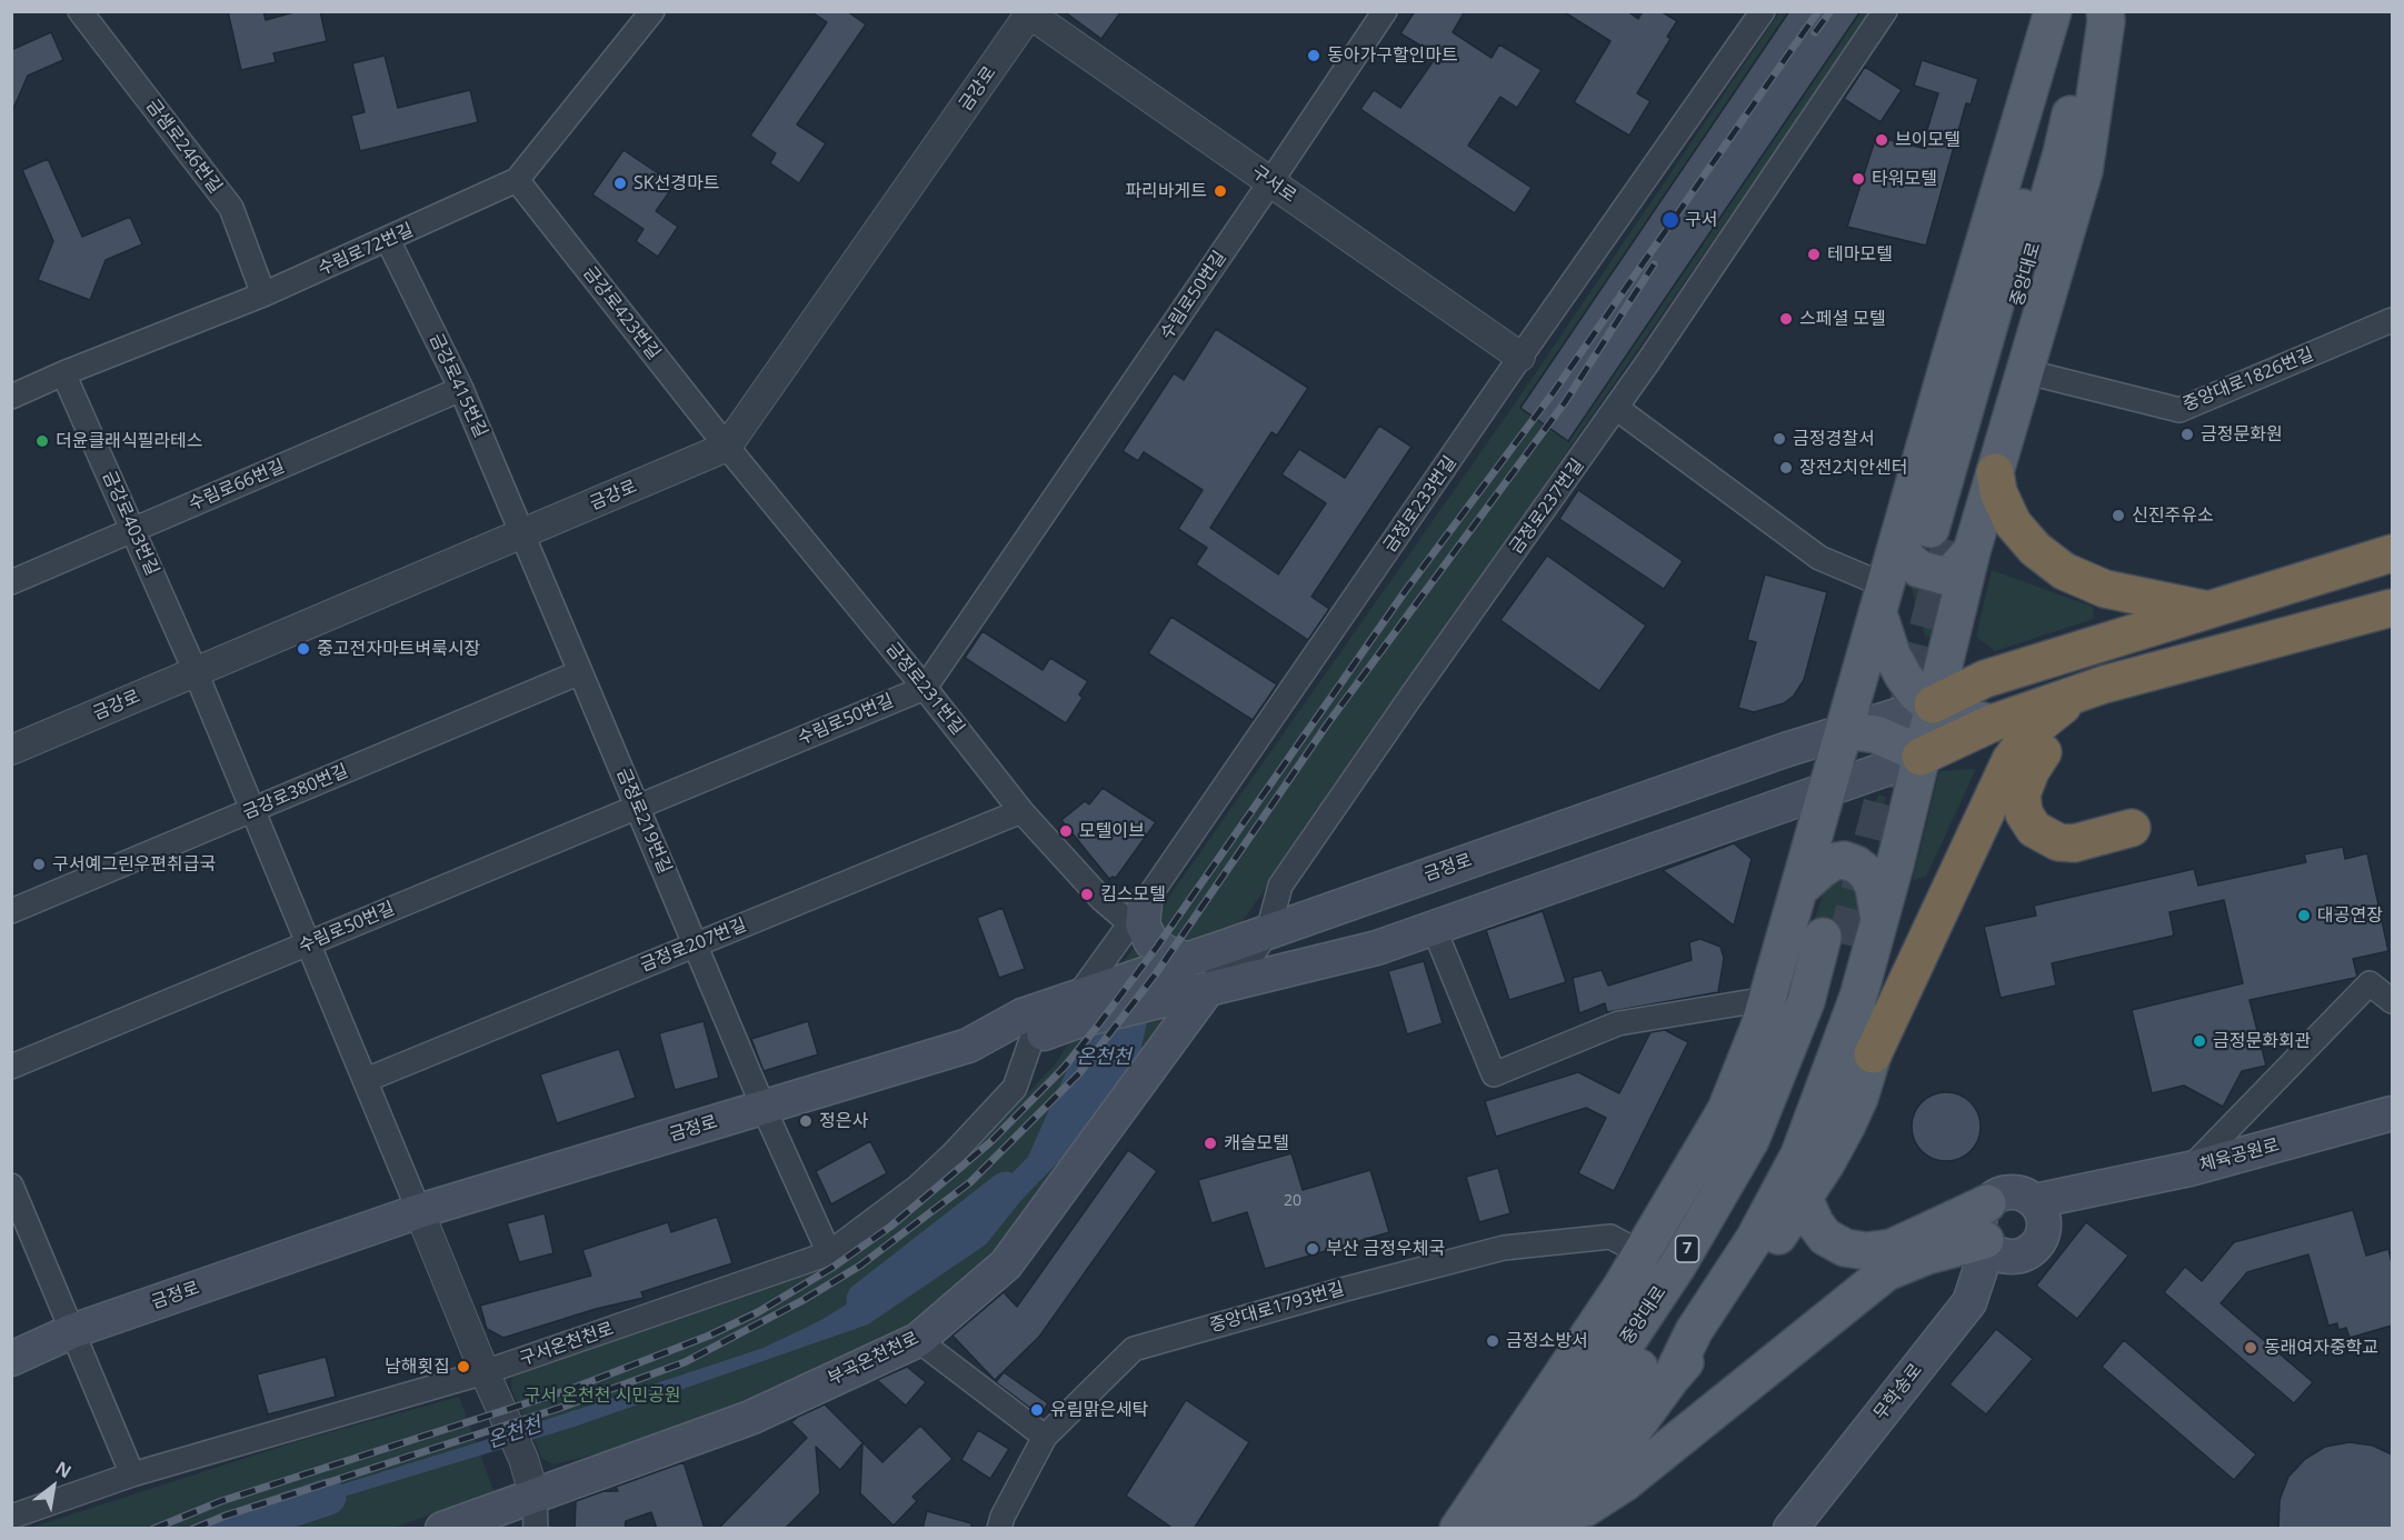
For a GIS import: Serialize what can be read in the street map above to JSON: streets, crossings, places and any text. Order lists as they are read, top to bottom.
{
  "streets": {
    "main road": [
      "중앙대로",
      "금정로",
      "체육공원로",
      "7",
      "부곡온천천로",
      "무학송로"
    ],
    "street": [
      "금강로",
      "금샘로246번길",
      "구서로",
      "수림로72번길",
      "수림로50번길",
      "금강로423번길",
      "중앙대로1826번길",
      "금강로415번길",
      "수림로66번길",
      "금정로233번길",
      "금정로237번길",
      "금강로403번길",
      "금정로231번길",
      "금강로380번길",
      "금정로219번길",
      "금정로207번길",
      "중앙대로1793번길",
      "구서온천천로"
    ]
  },
  "crossings": [
    ["금강로", "구서로"],
    ["금강로", "금강로423번길"],
    ["금강로", "금강로415번길"],
    ["금강로", "금강로403번길"],
    ["금강로", "금정로231번길"],
    ["금강로", "금정로219번길"],
    ["금샘로246번길", "수림로72번길"],
    ["구서로", "수림로50번길"],
    ["구서로", "금정로233번길"],
    ["수림로72번길", "금강로423번길"],
    ["수림로72번길", "금강로415번길"],
    ["수림로72번길", "금강로403번길"],
    ["수림로50번길", "금정로231번길"],
    ["수림로50번길", "금정로219번길"],
    ["금강로423번길", "금정로231번길"],
    ["금강로415번길", "수림로66번길"],
    ["금강로415번길", "금정로219번길"],
    ["수림로66번길", "금강로403번길"],
    ["금정로233번길", "금정로231번길"],
    ["금정로233번길", "금정로"],
    ["금정로237번길", "금정로"],
    ["금정로237번길", "부곡온천천로"],
    ["금정로231번길", "금정로207번길"],
    ["금강로380번길", "금정로219번길"],
    ["금정로219번길", "금정로"],
    ["금정로219번길", "금정로207번길"],
    ["금정로219번길", "구서온천천로"],
    ["금정로", "구서온천천로"],
    ["금정로", "부곡온천천로"],
    ["체육공원로", "무학송로"]
  ],
  "water": ["온천천"],
  "parks": ["구서 온천천 시민공원"],
  "places": [
    "동아가구할인마트",
    "브이모텔",
    "타워모텔",
    "SK선경마트",
    "파리바게트",
    "구서",
    "테마모텔",
    "스페셜 모텔",
    "금정문화원",
    "금정경찰서",
    "더윤클래식필라테스",
    "장전2치안센터",
    "신진주유소",
    "중고전자마트벼룩시장",
    "모텔이브",
    "구서예그린우편취급국",
    "킴스모텔",
    "대공연장",
    "금정문화회관",
    "정은사",
    "캐슬모텔",
    "부산 금정우체국",
    "금정소방서",
    "동래여자중학교",
    "남해횟집",
    "유림맑은세탁"
  ],
  "house_numbers": ["20"],
  "north": "top right"
}
